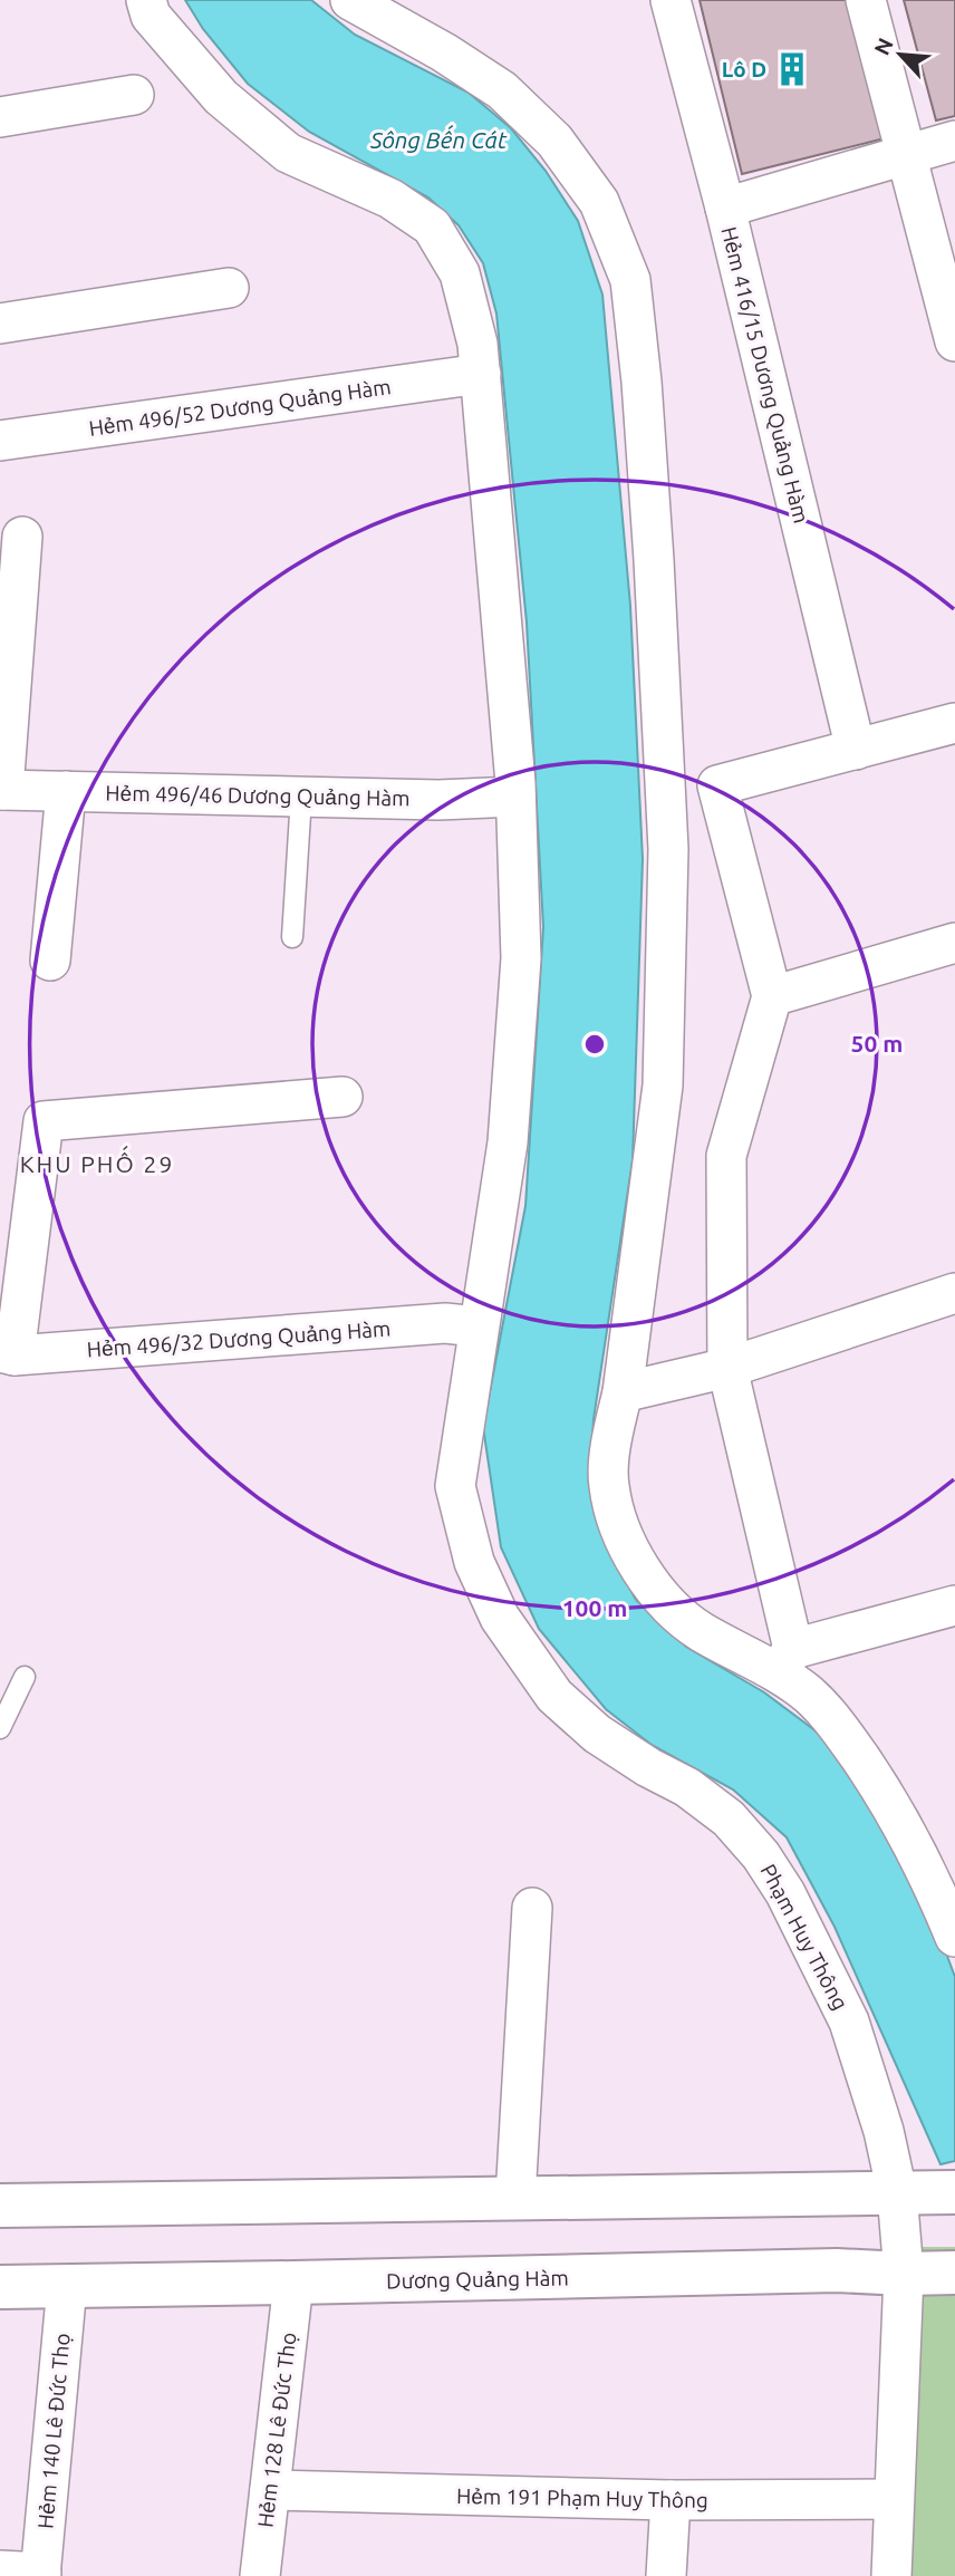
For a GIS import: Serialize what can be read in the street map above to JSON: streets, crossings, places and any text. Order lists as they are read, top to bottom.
{
  "streets": {
    "street": [
      "Hẻm 416/15 Dương Quảng Hàm",
      "Hẻm 496/52 Dương Quảng Hàm",
      "Hẻm 496/46 Dương Quảng Hàm",
      "Hẻm 496/32 Dương Quảng Hàm",
      "Phạm Huy Thông",
      "Dương Quảng Hàm",
      "Hẻm 128 Lê Đức Thọ",
      "Hẻm 140 Lê Đức Thọ",
      "Hẻm 191 Phạm Huy Thông"
    ]
  },
  "crossings": [
    ["Hẻm 496/52 Dương Quảng Hàm", "Phạm Huy Thông"],
    ["Hẻm 496/46 Dương Quảng Hàm", "Phạm Huy Thông"],
    ["Hẻm 496/32 Dương Quảng Hàm", "Phạm Huy Thông"],
    ["Phạm Huy Thông", "Dương Quảng Hàm"],
    ["Phạm Huy Thông", "Hẻm 191 Phạm Huy Thông"],
    ["Dương Quảng Hàm", "Hẻm 128 Lê Đức Thọ"],
    ["Dương Quảng Hàm", "Hẻm 140 Lê Đức Thọ"],
    ["Hẻm 128 Lê Đức Thọ", "Hẻm 191 Phạm Huy Thông"]
  ],
  "districts": ["KHU PHỐ 29"],
  "water": ["Sông Bến Cát"],
  "places": {
    "building": ["Lô D"]
  },
  "north": "top left",
  "rings": ["50 m", "100 m"]
}
